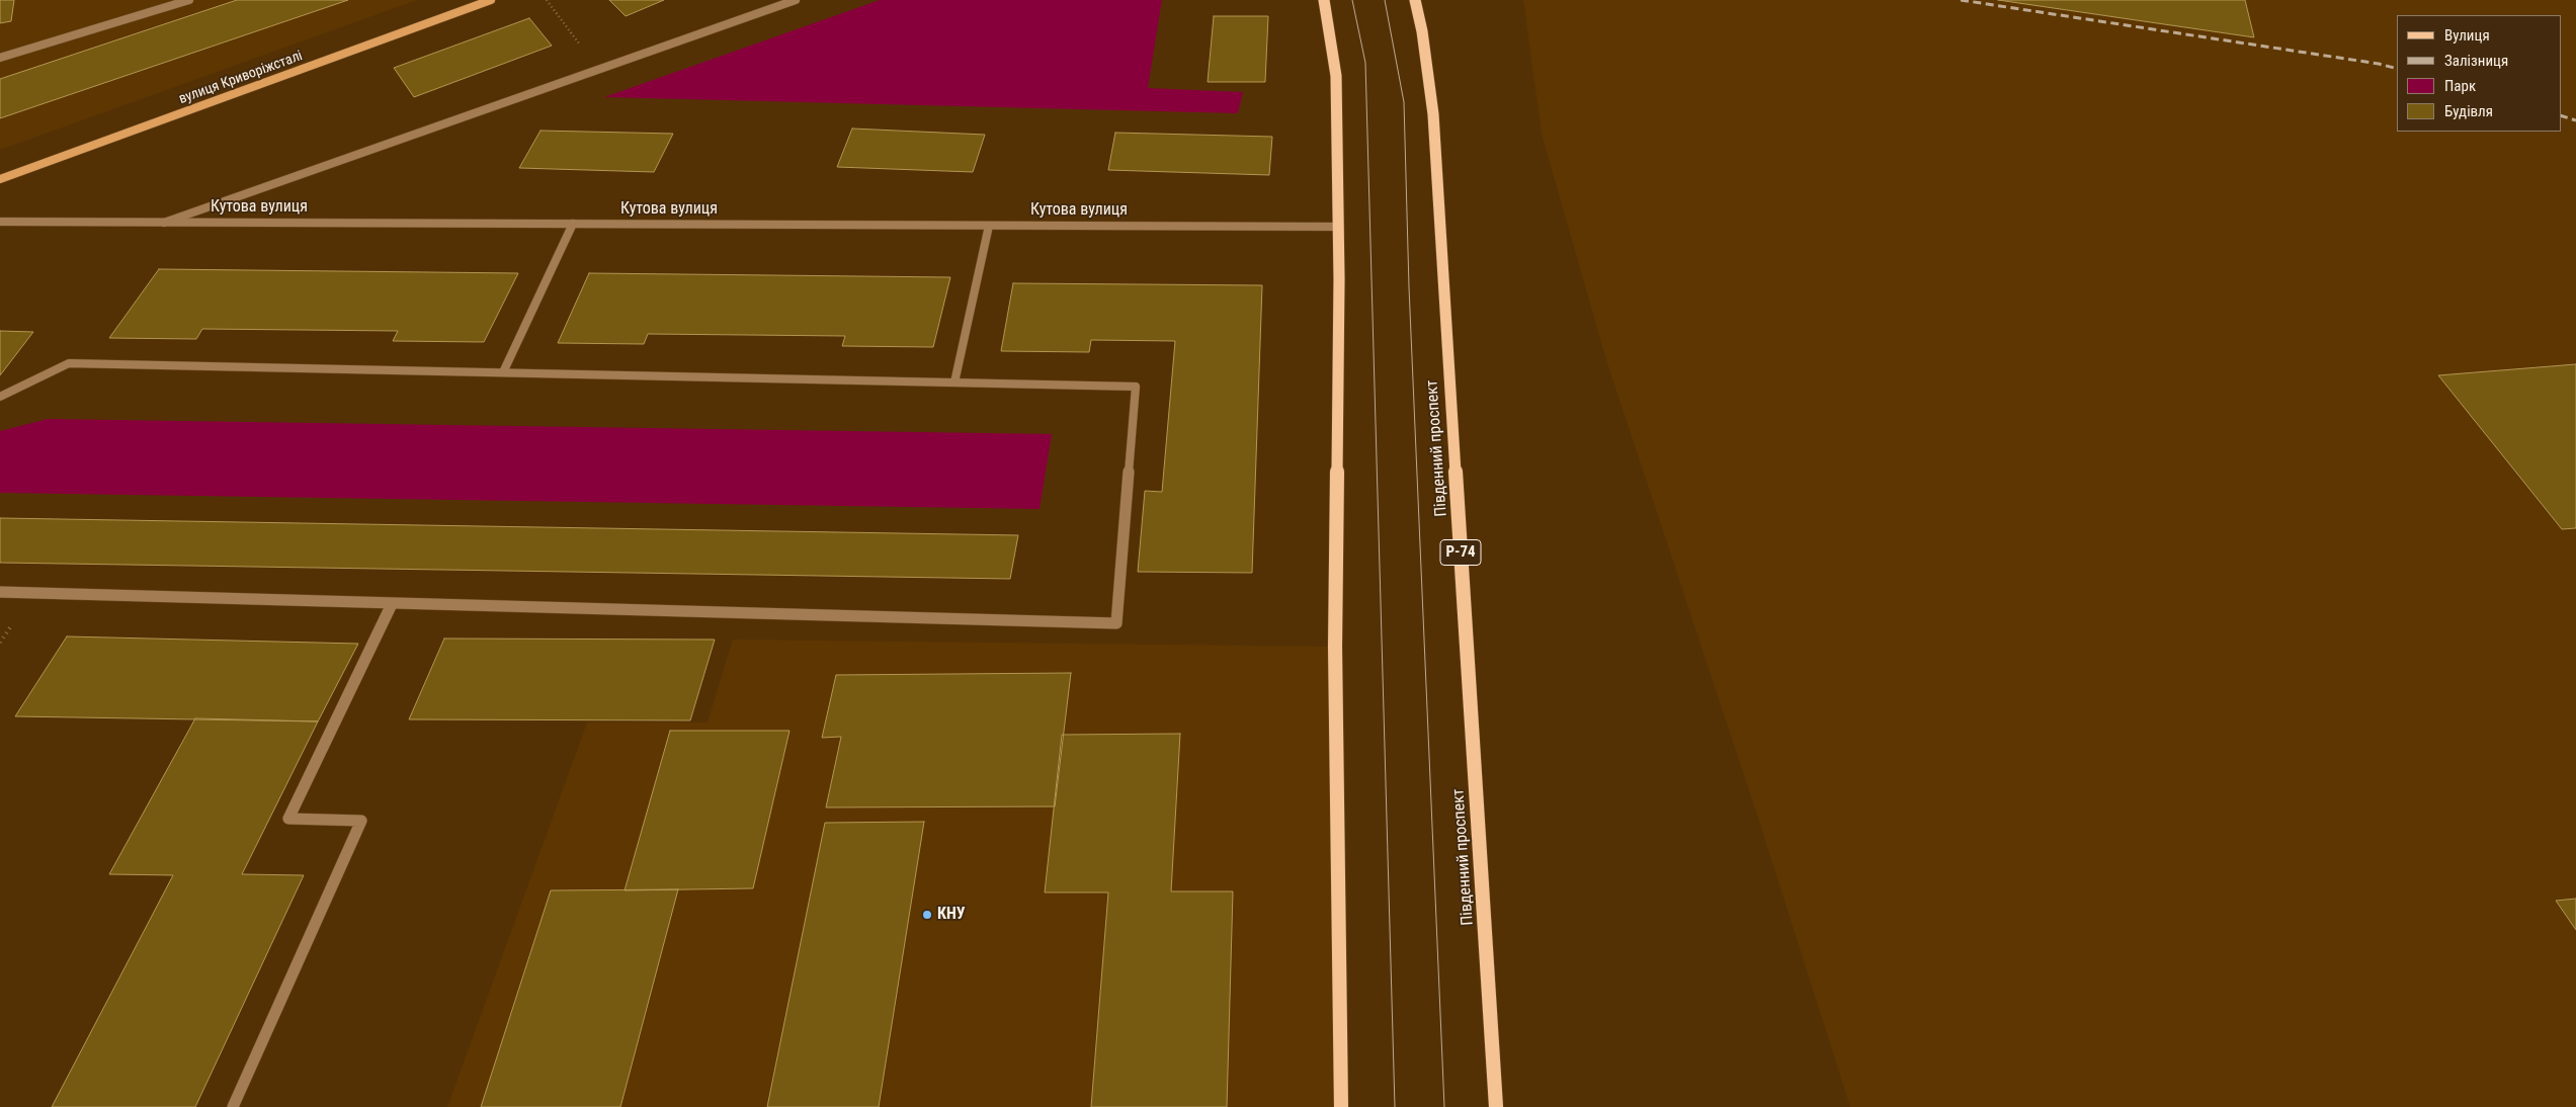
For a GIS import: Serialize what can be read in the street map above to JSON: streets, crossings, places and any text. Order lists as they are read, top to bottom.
{
  "streets": {
    "main road": ["вулиця Криворіжсталі", "Південний проспект", "Р-74"],
    "street": ["Кутова вулиця"]
  },
  "places": ["КНУ"],
  "legend": [
    "Вулиця",
    "Залізниця",
    "Парк",
    "Будівля"
  ]
}
